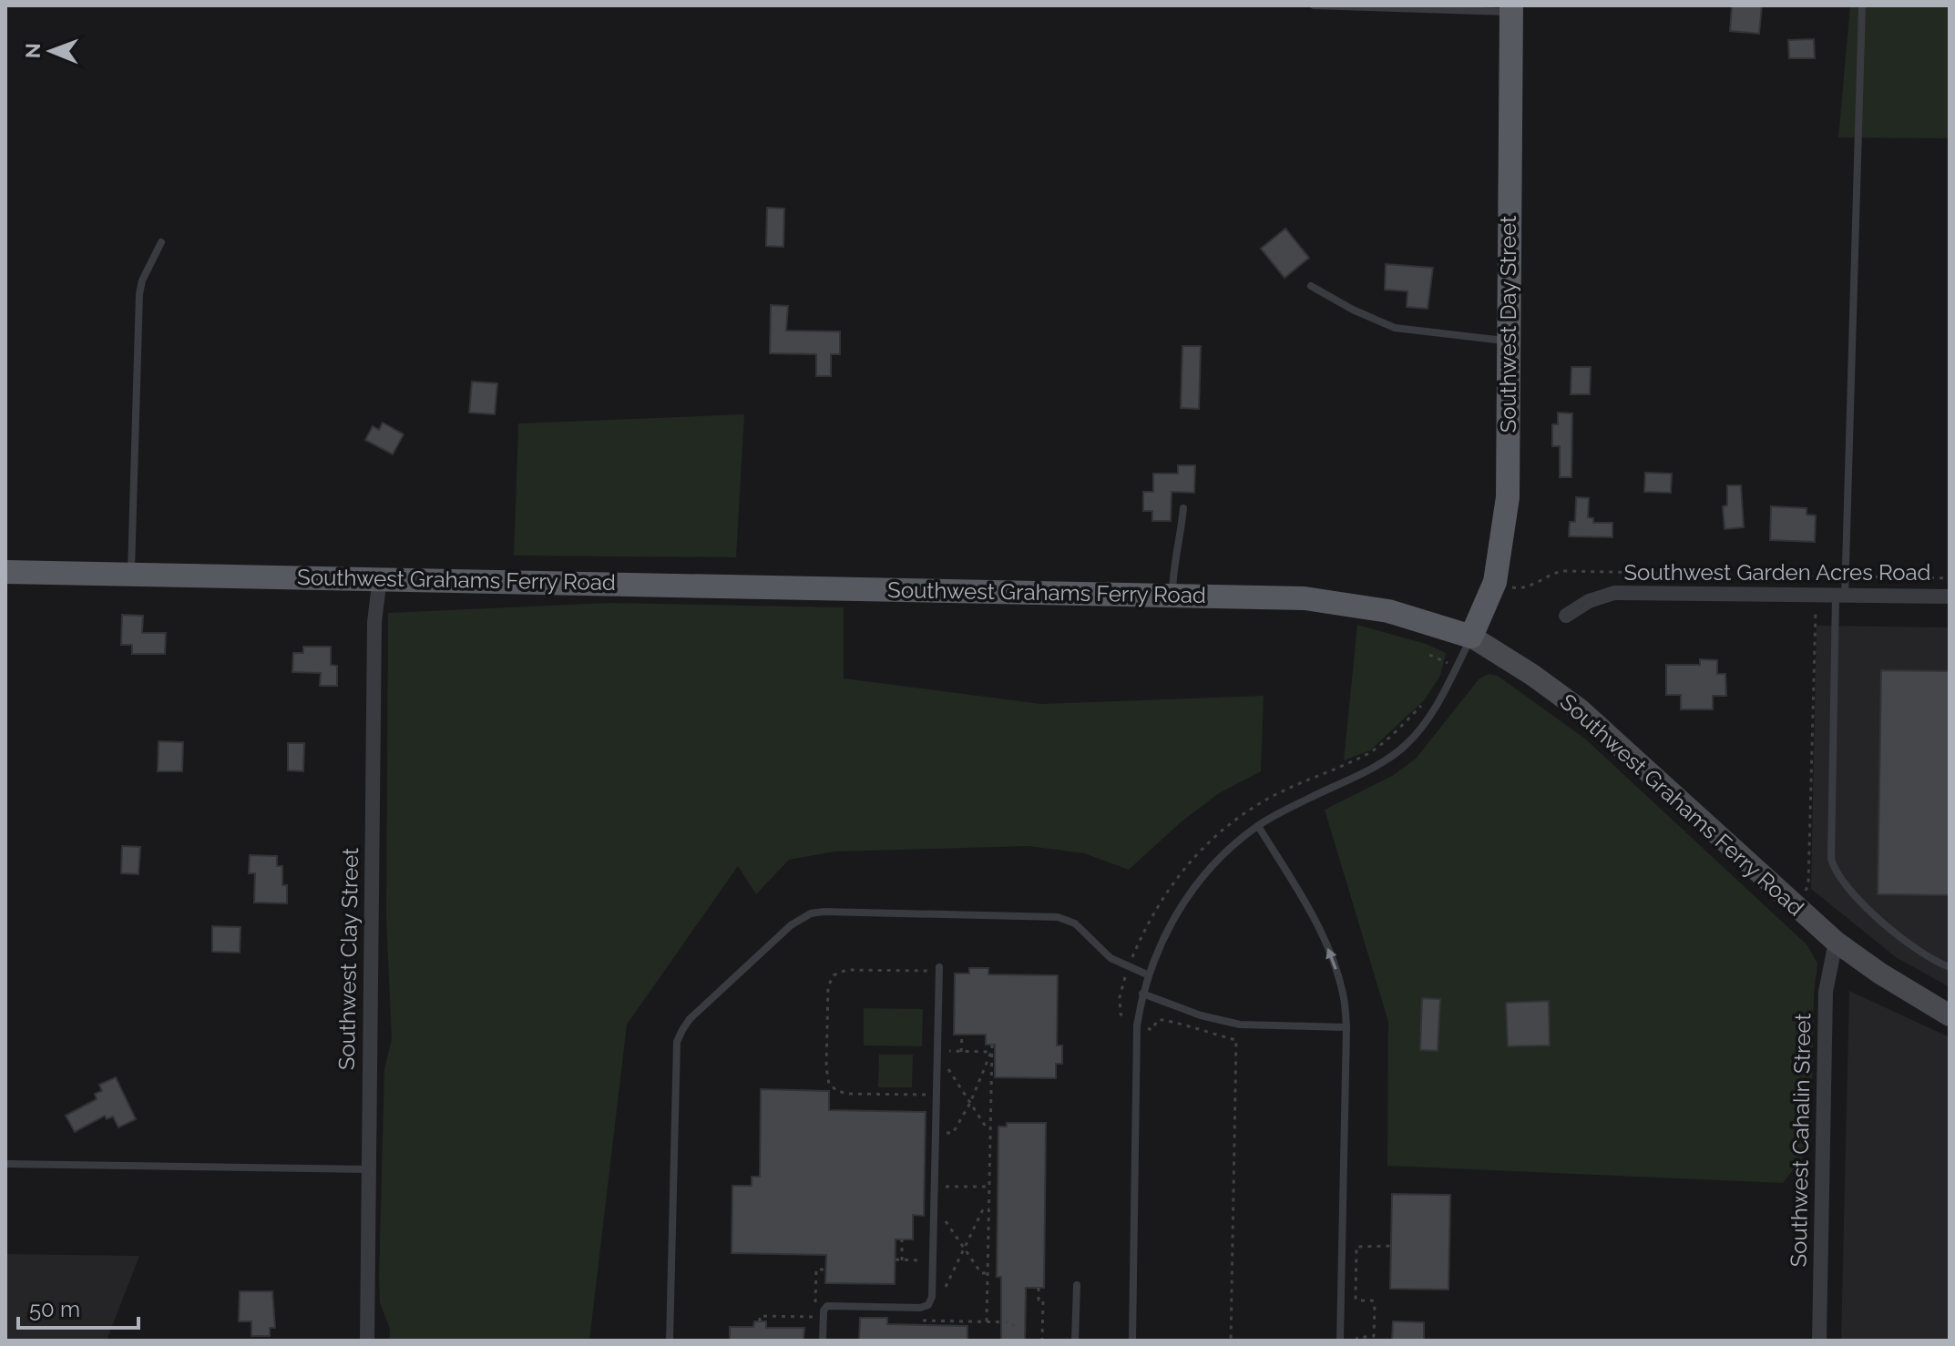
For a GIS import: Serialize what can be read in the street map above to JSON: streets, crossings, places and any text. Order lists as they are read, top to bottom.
{
  "streets": {
    "main road": ["Southwest Day Street", "Southwest Grahams Ferry Road"],
    "street": ["Southwest Garden Acres Road", "Southwest Clay Street", "Southwest Cahalin Street"]
  },
  "crossings": [
    ["Southwest Day Street", "Southwest Grahams Ferry Road"],
    ["Southwest Grahams Ferry Road", "Southwest Clay Street"],
    ["Southwest Grahams Ferry Road", "Southwest Cahalin Street"]
  ],
  "scale_bar": "50 m",
  "north": "left"
}
